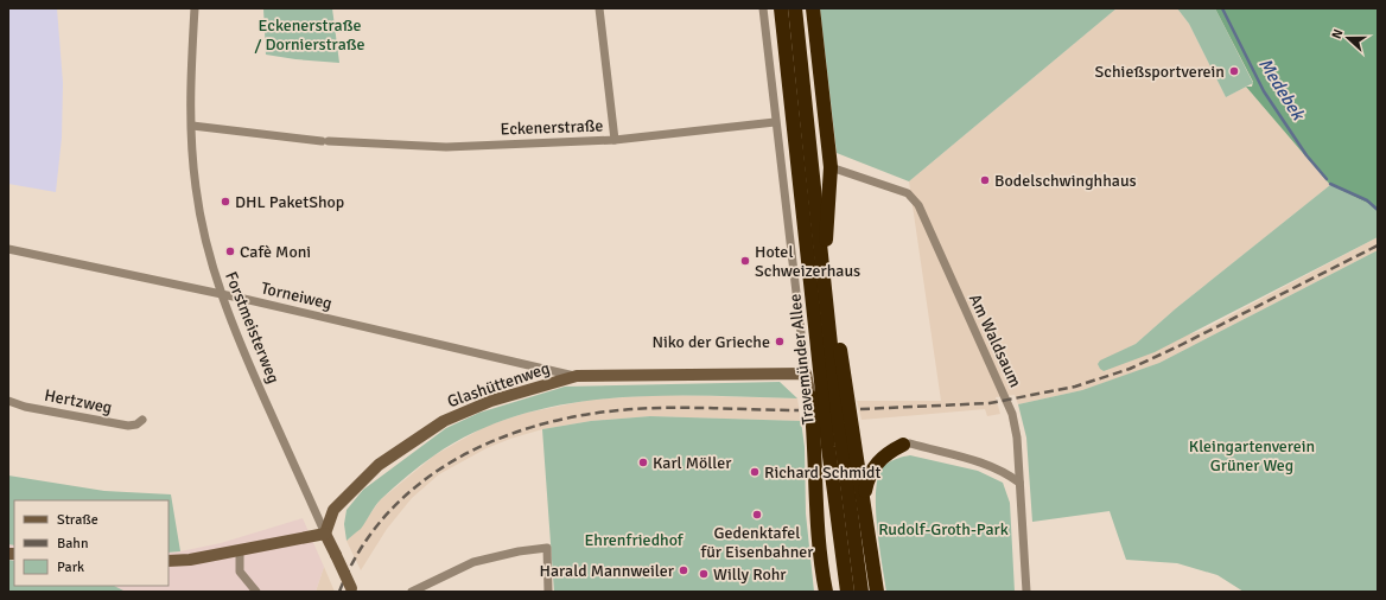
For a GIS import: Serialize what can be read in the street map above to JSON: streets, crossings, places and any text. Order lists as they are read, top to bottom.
{
  "streets": {
    "highway": ["Travemünder Allee"],
    "street": [
      "Eckenerstraße",
      "Torneiweg",
      "Forstmeisterweg",
      "Am Waldsaum",
      "Glashüttenweg",
      "Hertzweg"
    ]
  },
  "crossings": [
    ["Eckenerstraße", "Forstmeisterweg"],
    ["Eckenerstraße", "Travemünder Allee"],
    ["Torneiweg", "Forstmeisterweg"],
    ["Torneiweg", "Glashüttenweg"],
    ["Forstmeisterweg", "Glashüttenweg"],
    ["Travemünder Allee", "Glashüttenweg"]
  ],
  "water": ["Medebek"],
  "parks": [
    "Eckenerstraße / Dornierstraße",
    "Kleingartenverein Grüner Weg",
    "Rudolf-Groth-Park",
    "Ehrenfriedhof"
  ],
  "places": [
    "Schießsportverein",
    "Bodelschwinghhaus",
    "DHL PaketShop",
    "Cafè Moni",
    "Hotel Schweizerhaus",
    "Niko der Grieche",
    "Karl Möller",
    "Richard Schmidt",
    "Gedenktafel für Eisenbahner",
    "Harald Mannweiler",
    "Willy Rohr"
  ],
  "legend": ["Straße", "Bahn", "Park"],
  "north": "left"
}
